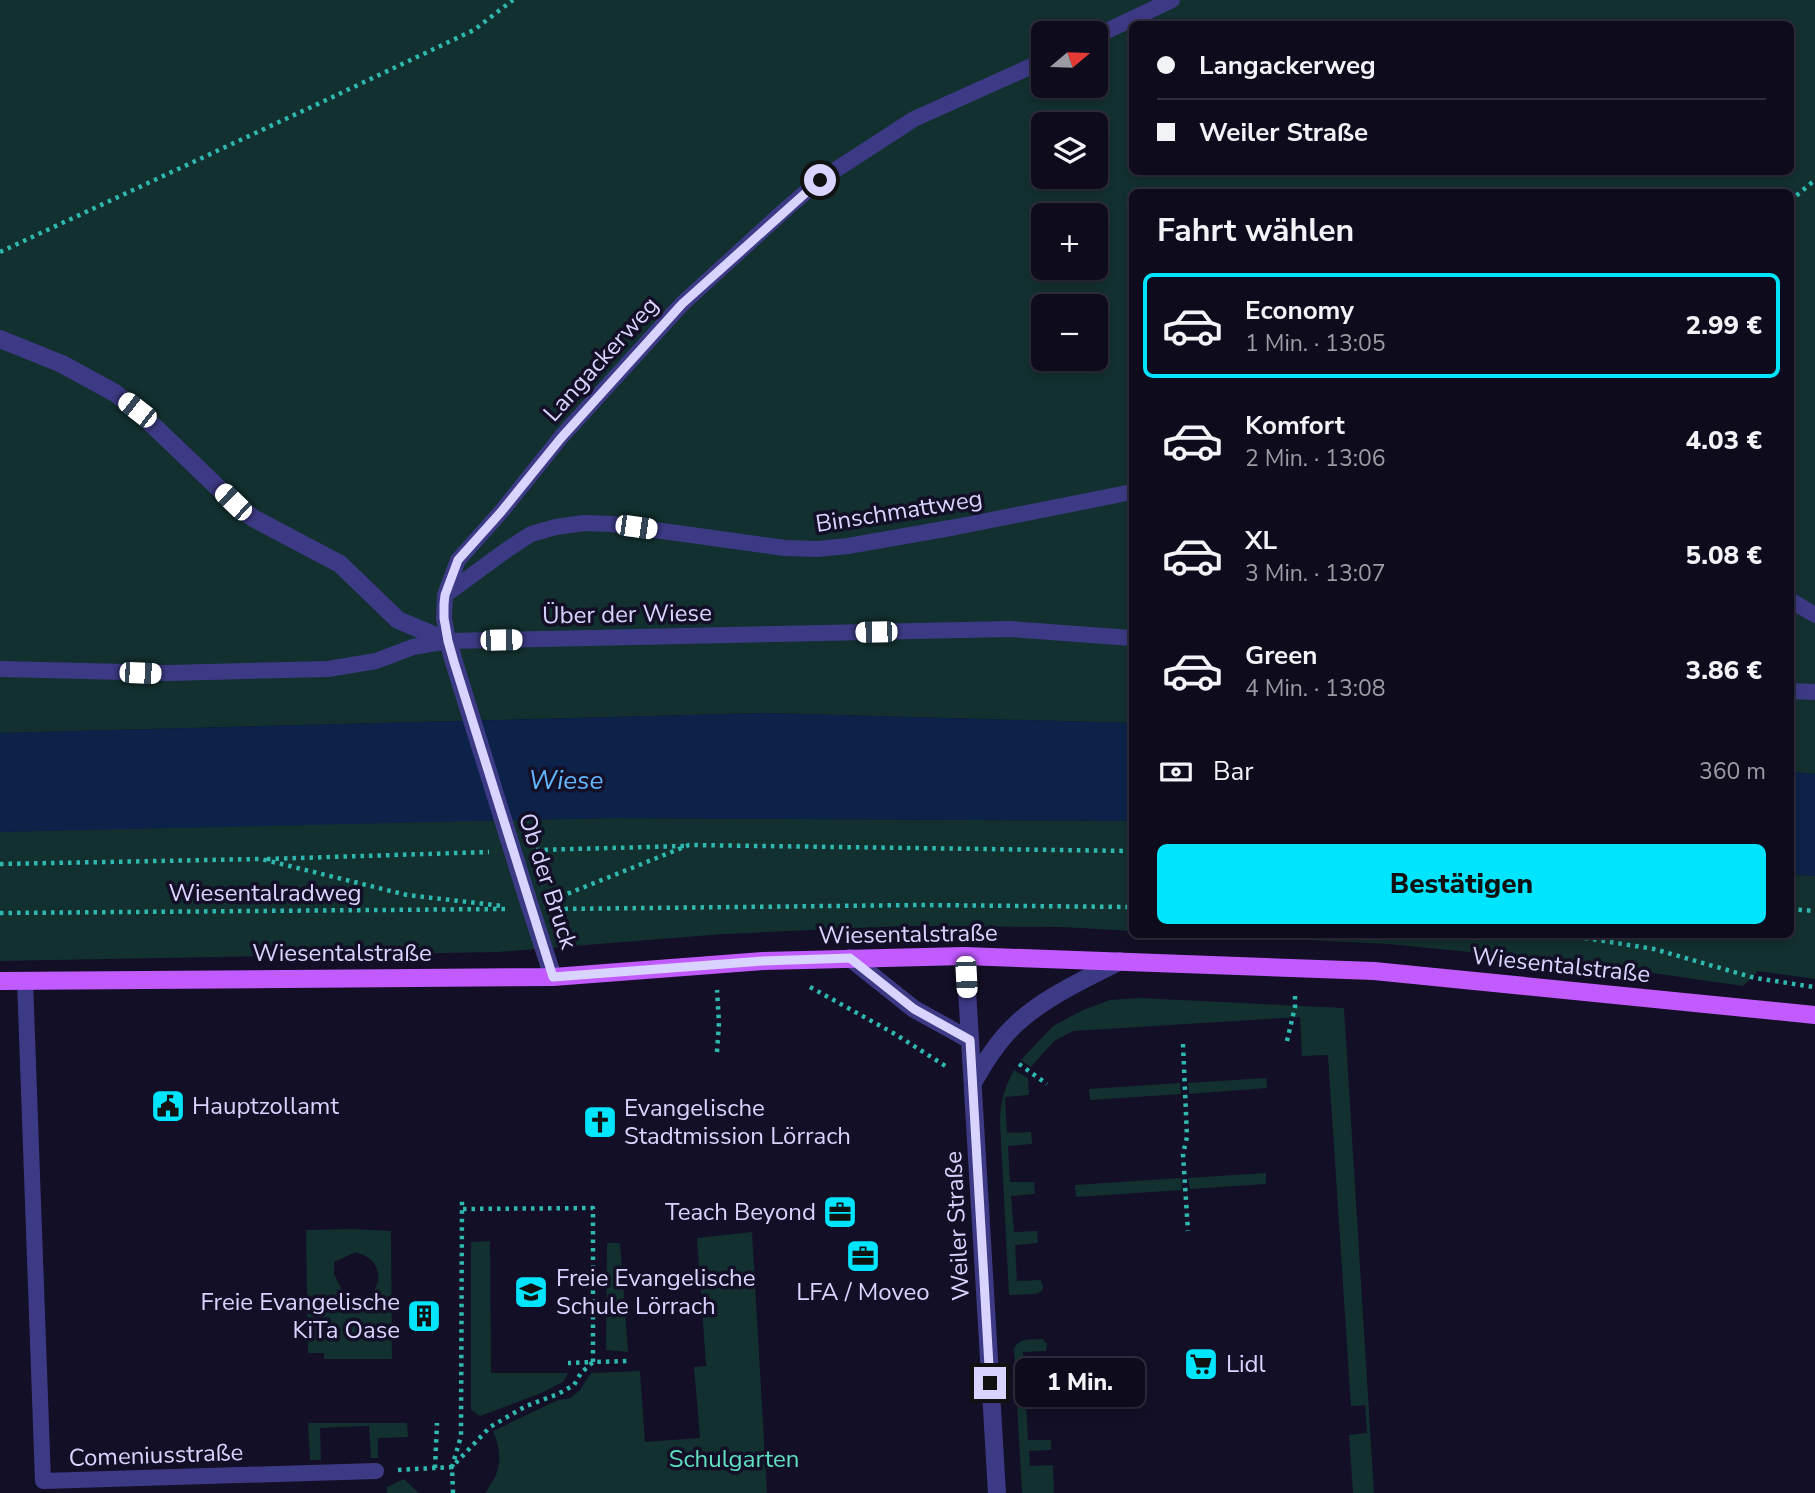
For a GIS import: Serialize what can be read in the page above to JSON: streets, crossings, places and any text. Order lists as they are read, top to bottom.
{
  "streets": {
    "main road": ["Wiesentalstraße"],
    "street": ["Ob der Bruck", "Weiler Straße"],
    "lane": [
      "Langackerweg",
      "Binschmattweg",
      "Über der Wiese",
      "Comeniusstraße"
    ],
    "path": ["Wiesentalradweg"]
  },
  "crossings": [
    ["Langackerweg", "Binschmattweg"],
    ["Über der Wiese", "Ob der Bruck"],
    ["Ob der Bruck", "Wiesentalradweg"],
    ["Ob der Bruck", "Wiesentalstraße"],
    ["Wiesentalstraße", "Weiler Straße"],
    ["Wiesentalstraße", "Comeniusstraße"]
  ],
  "water": ["Wiese"],
  "parks": ["Schulgarten"],
  "places": {
    "public building": ["Hauptzollamt"],
    "church": ["Evangelische Stadtmission Lörrach"],
    "office": ["Teach Beyond", "LFA / Moveo"],
    "school or university": ["Freie Evangelische Schule Lörrach"],
    "building": ["Freie Evangelische KiTa Oase"],
    "supermarket": ["Lidl"]
  },
  "north": "right",
  "page": {
    "map_buttons": ["+", "−"],
    "banner": ["Langackerweg", "Weiler Straße"],
    "heading": "Fahrt wählen",
    "list": [
      {
        "name": "Economy",
        "note": "1 Min. · 13:05",
        "value": "2.99 €"
      },
      {
        "name": "Komfort",
        "note": "2 Min. · 13:06",
        "value": "4.03 €"
      },
      {
        "name": "XL",
        "note": "3 Min. · 13:07",
        "value": "5.08 €"
      },
      {
        "name": "Green",
        "note": "4 Min. · 13:08",
        "value": "3.86 €"
      }
    ],
    "pay": ["Bar", "360 m"],
    "buttons": "Bestätigen",
    "bubble": "1 Min."
  }
}
